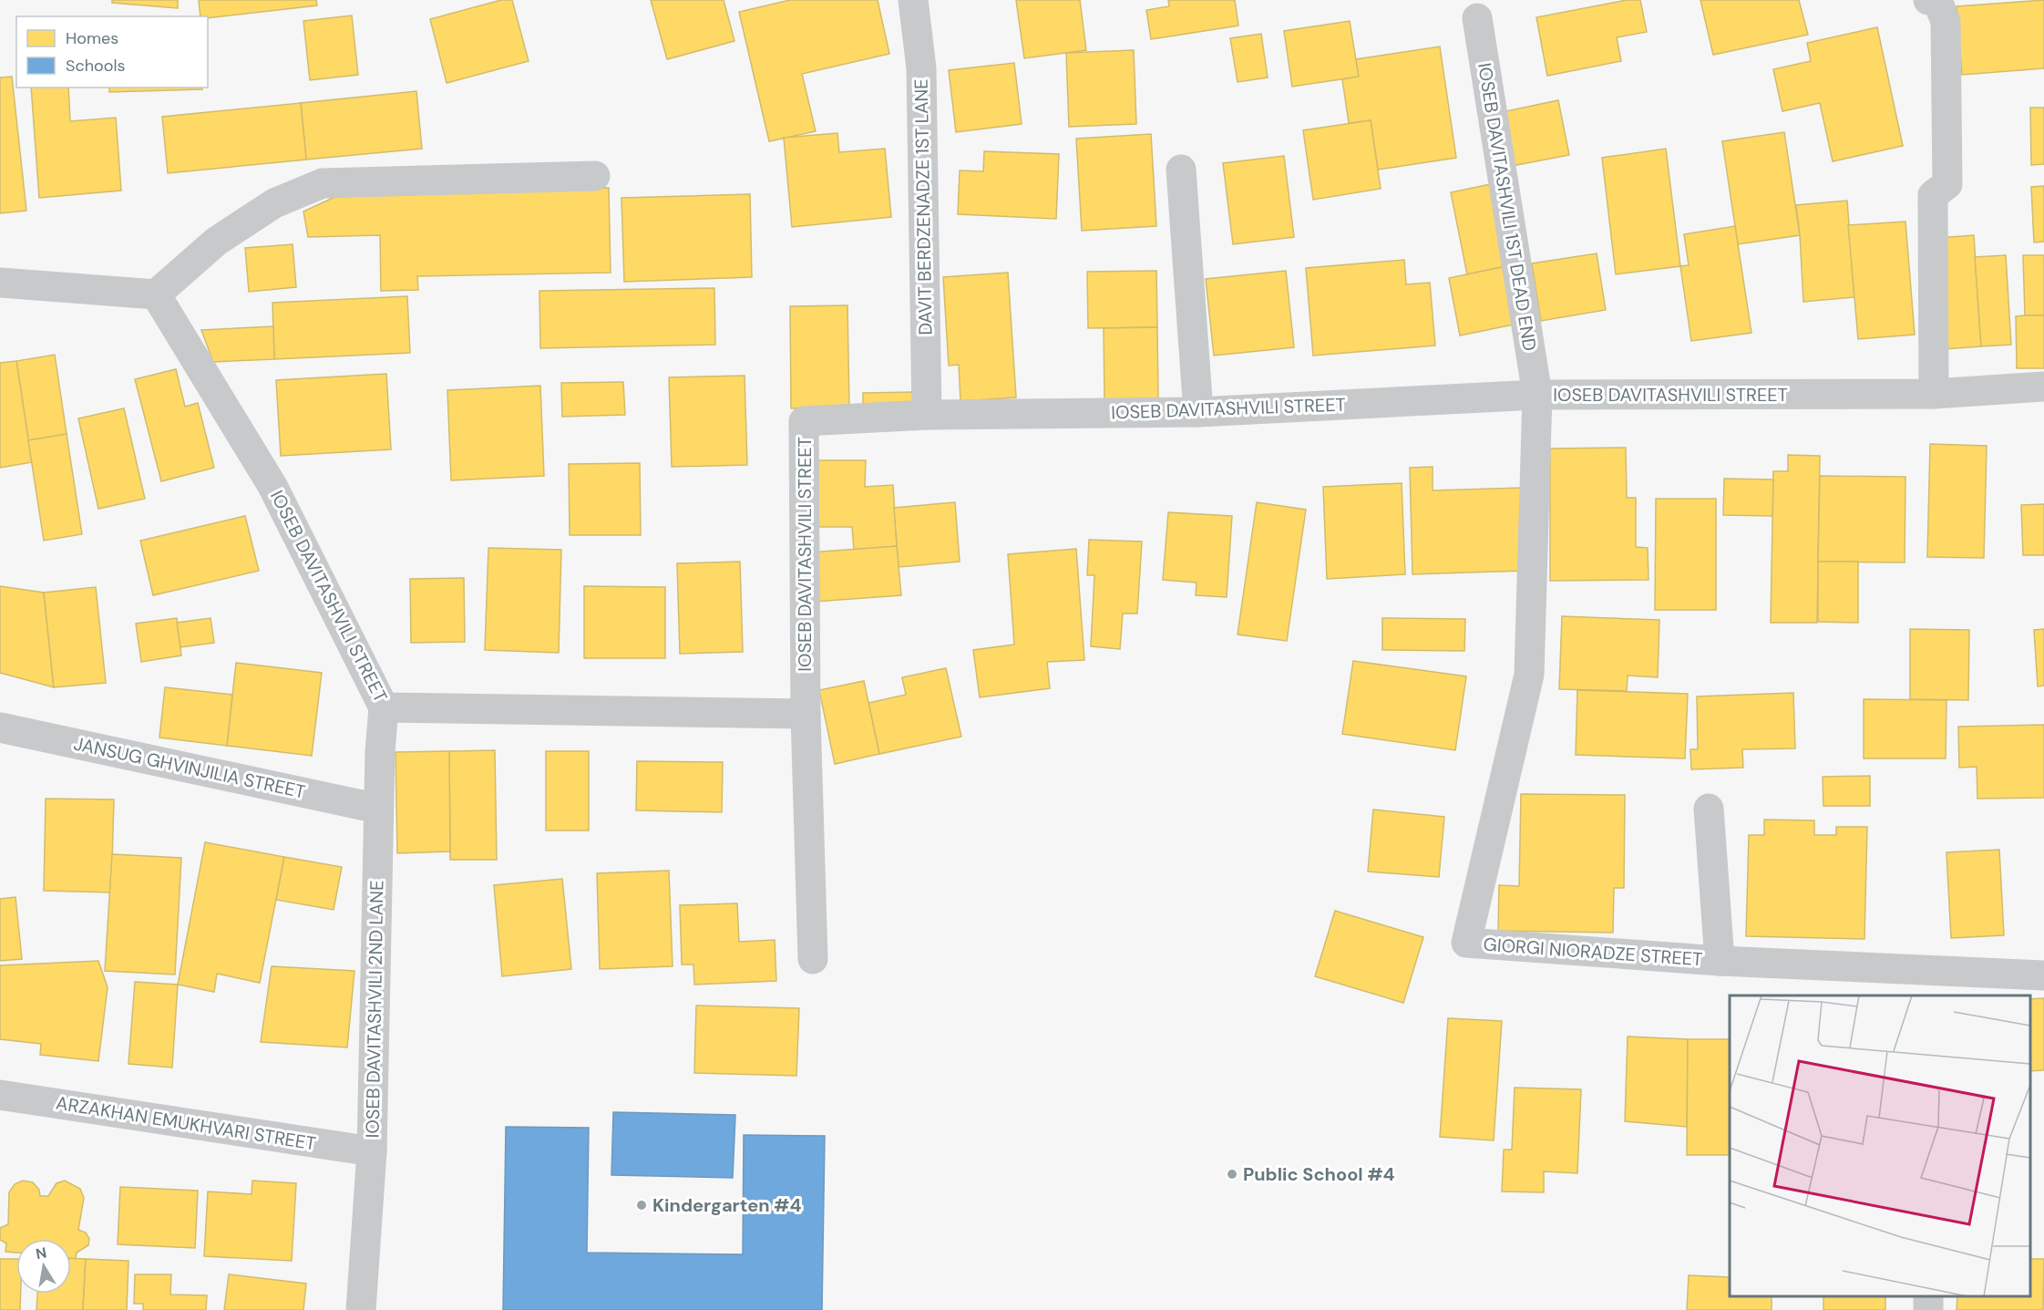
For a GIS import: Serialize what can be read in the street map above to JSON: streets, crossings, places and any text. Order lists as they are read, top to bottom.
{
  "streets": {
    "street": [
      "DAVIT BERDZENADZE 1ST LANE",
      "IOSEB DAVITASHVILI 1ST DEAD END",
      "IOSEB DAVITASHVILI STREET",
      "JANSUG GHVINJILIA STREET",
      "GIORGI NIORADZE STREET",
      "IOSEB DAVITASHVILI 2ND LANE",
      "ARZAKHAN EMUKHVARI STREET"
    ]
  },
  "crossings": [
    ["DAVIT BERDZENADZE 1ST LANE", "IOSEB DAVITASHVILI STREET"],
    ["IOSEB DAVITASHVILI 1ST DEAD END", "IOSEB DAVITASHVILI STREET"],
    ["IOSEB DAVITASHVILI 1ST DEAD END", "GIORGI NIORADZE STREET"],
    ["IOSEB DAVITASHVILI STREET", "GIORGI NIORADZE STREET"],
    ["IOSEB DAVITASHVILI STREET", "IOSEB DAVITASHVILI 2ND LANE"],
    ["JANSUG GHVINJILIA STREET", "IOSEB DAVITASHVILI 2ND LANE"],
    ["IOSEB DAVITASHVILI 2ND LANE", "ARZAKHAN EMUKHVARI STREET"]
  ],
  "places": ["Public School #4", "Kindergarten #4"],
  "legend": ["Homes", "Schools"],
  "north": "top"
}
